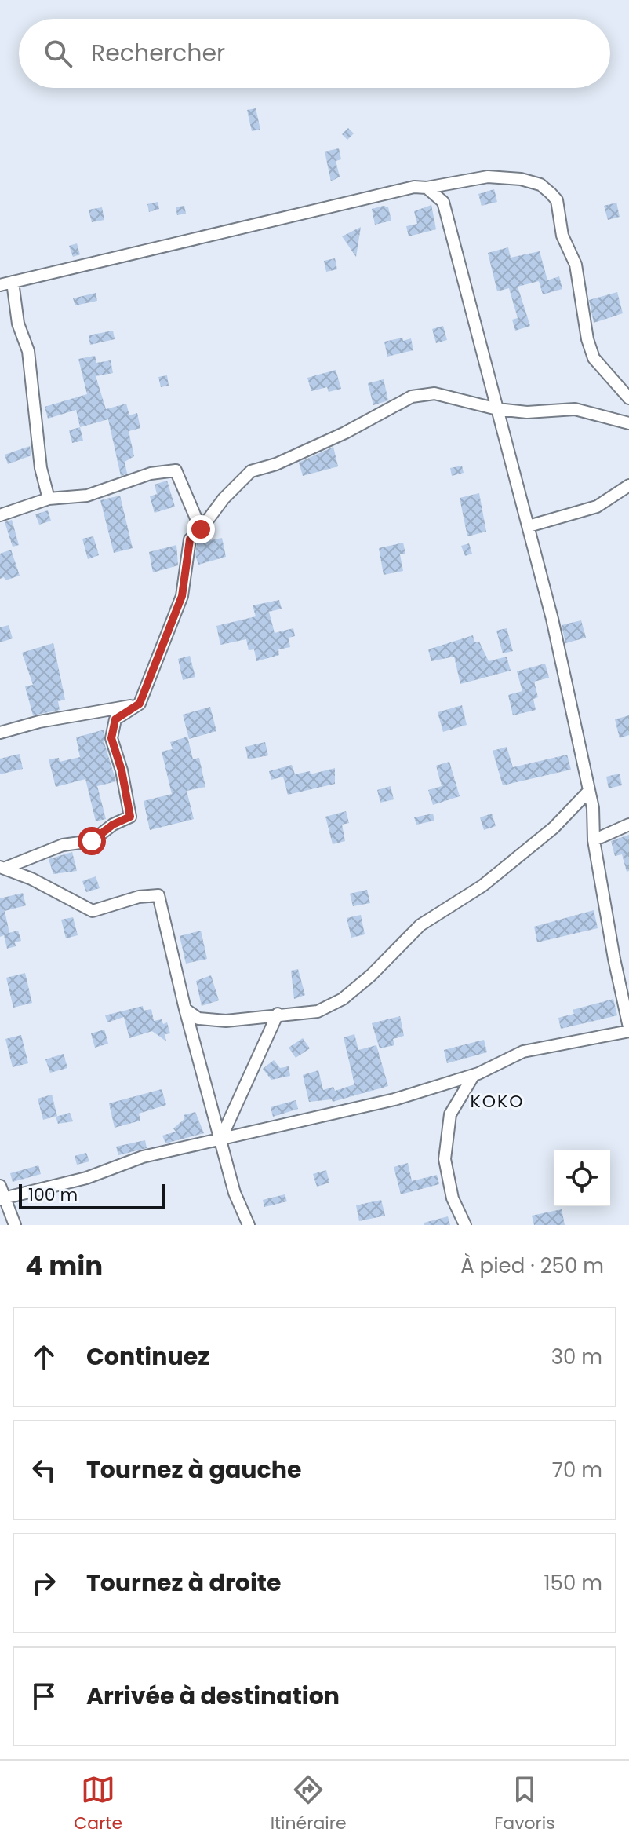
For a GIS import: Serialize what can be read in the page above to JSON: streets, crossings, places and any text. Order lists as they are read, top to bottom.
{
  "districts": ["KOKO"],
  "scale_bar": "100 m",
  "page": {
    "search": "Rechercher",
    "scale": "100 m",
    "heading": ["4 min", "À pied · 250 m"],
    "list": [
      ["Continuez", "30 m"],
      ["Tournez à gauche", "70 m"],
      ["Tournez à droite", "150 m"],
      "Arrivée à destination"
    ],
    "nav": ["Carte", "Itinéraire", "Favoris"]
  }
}
